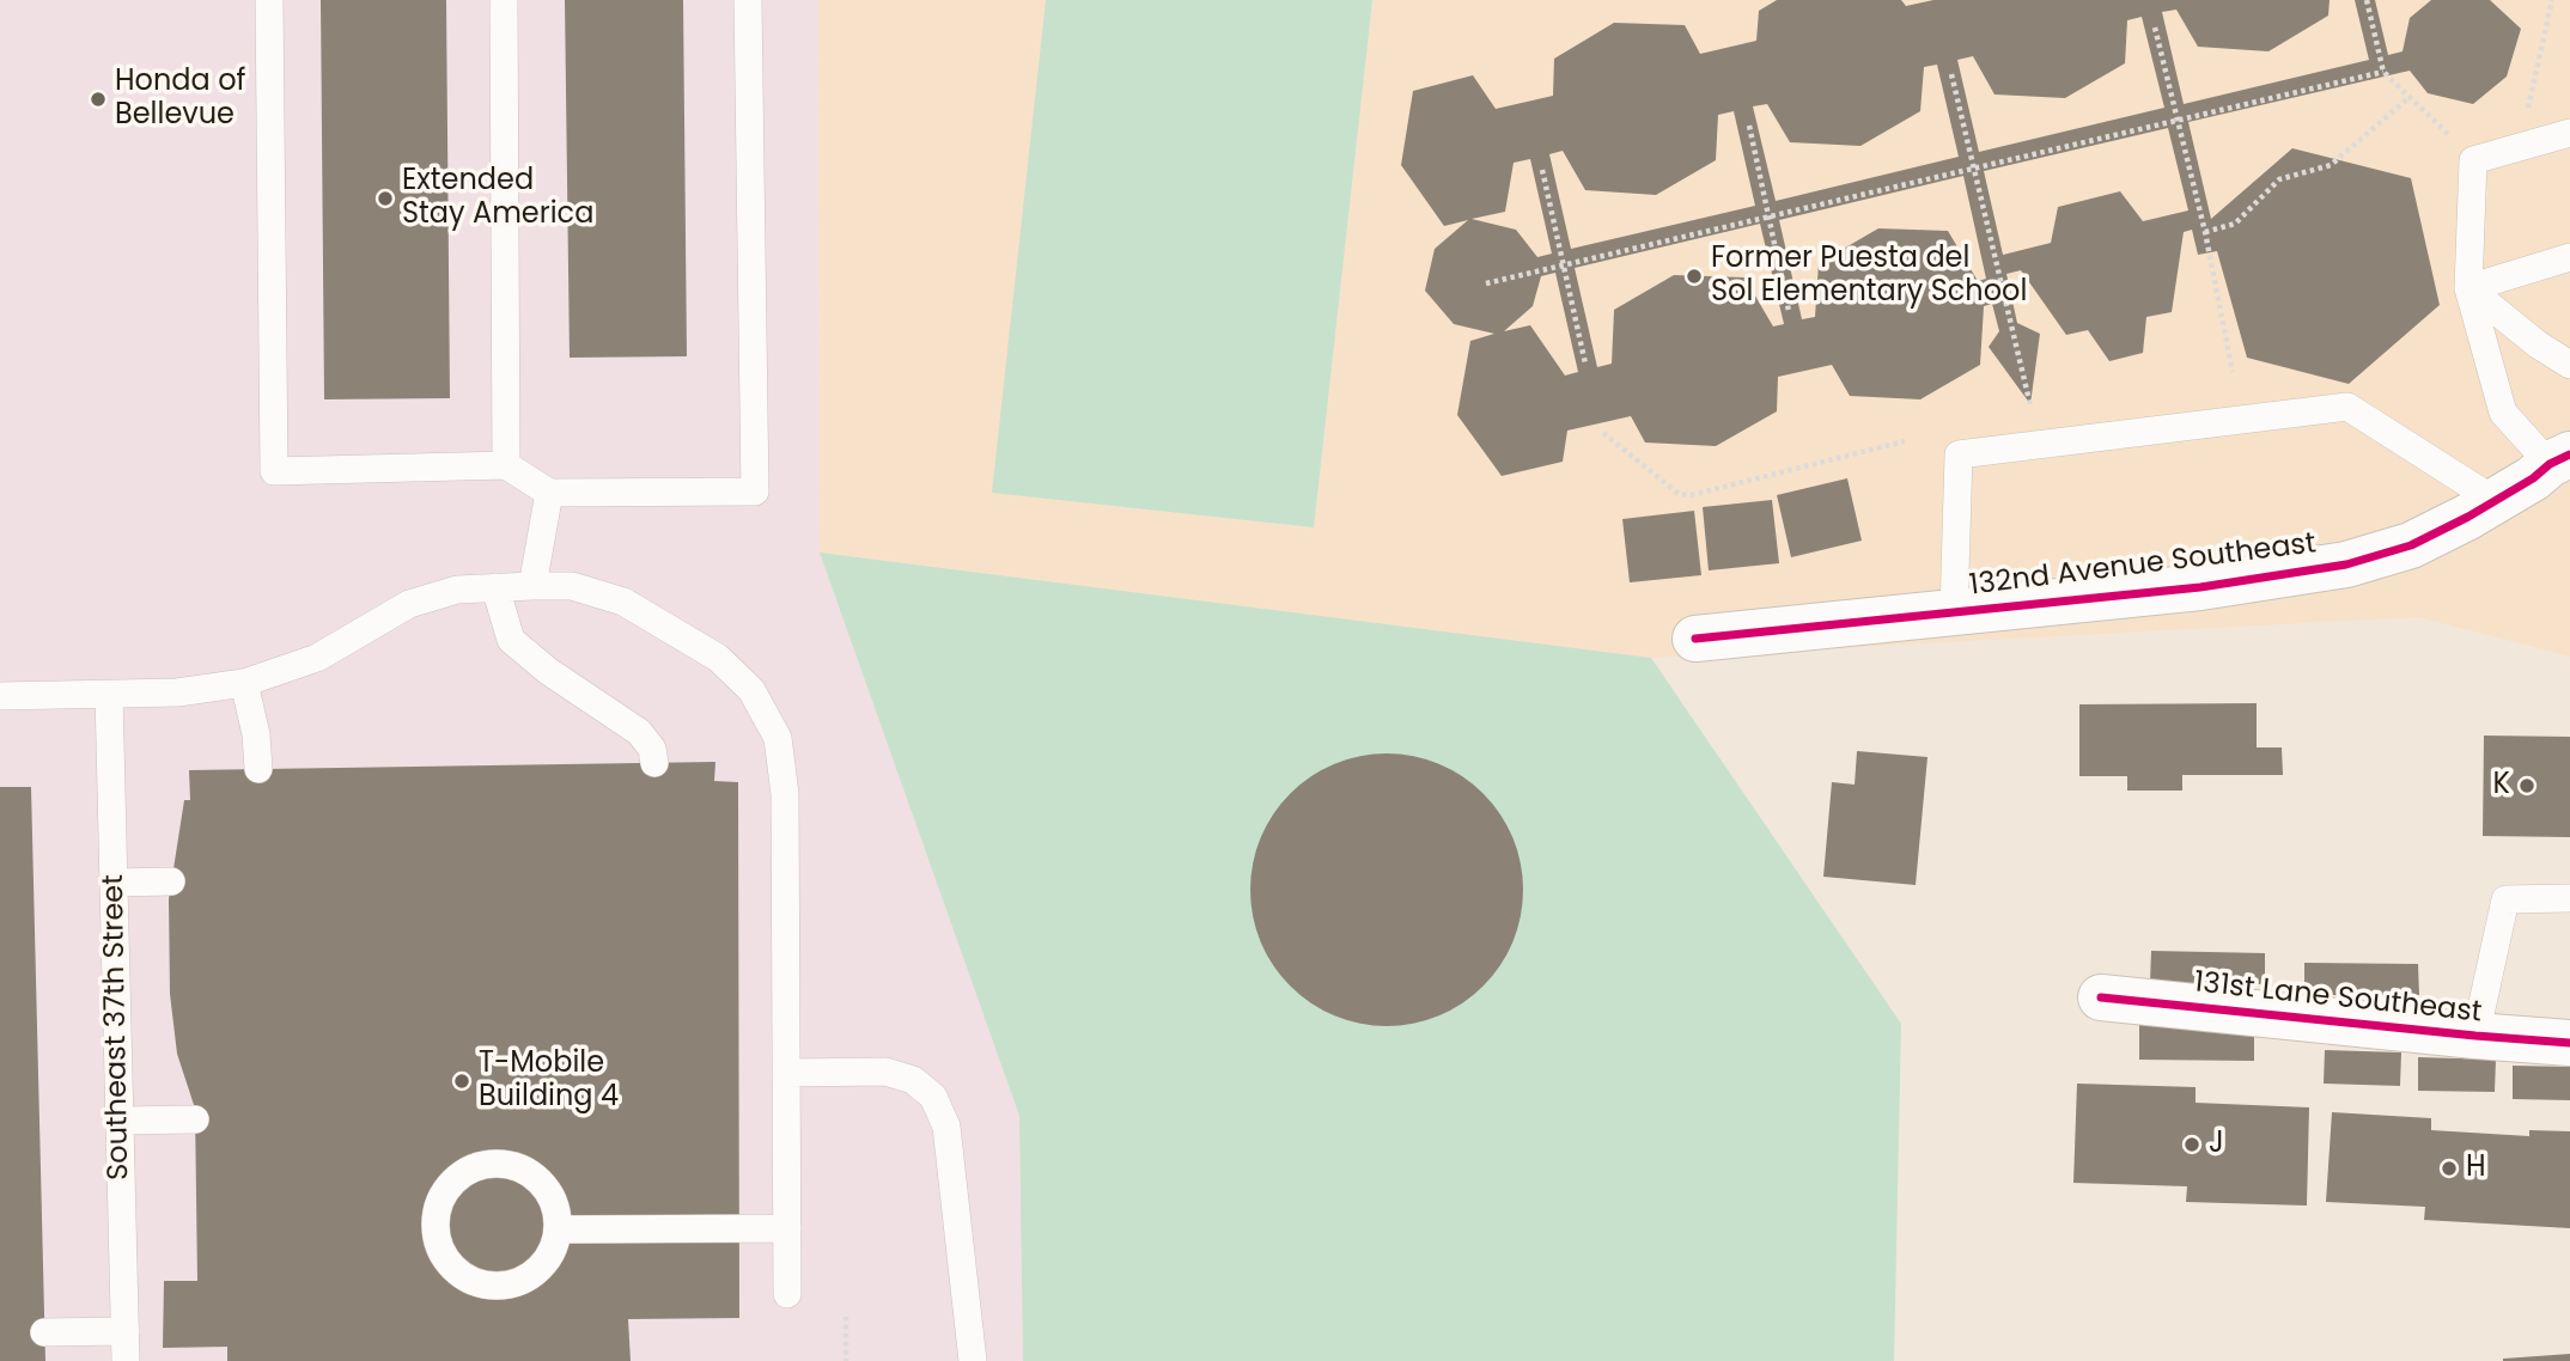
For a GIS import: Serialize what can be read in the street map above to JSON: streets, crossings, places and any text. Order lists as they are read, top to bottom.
{
  "streets": {
    "street": ["132nd Avenue Southeast", "131st Lane Southeast"],
    "lane": ["Southeast 37th Street"]
  },
  "places": [
    "Honda of Bellevue",
    "Extended Stay America",
    "Former Puesta del Sol Elementary School",
    "K",
    "T-Mobile Building 4",
    "J",
    "H"
  ]
}
